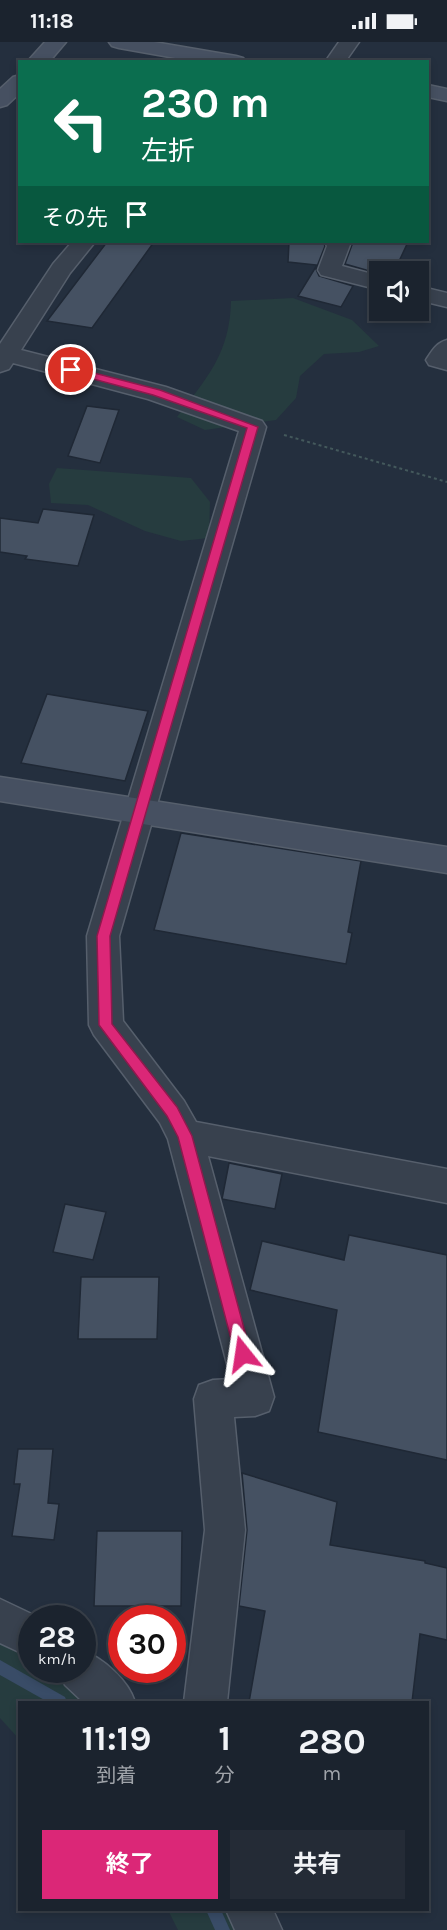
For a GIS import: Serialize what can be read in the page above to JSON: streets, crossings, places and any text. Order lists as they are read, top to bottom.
{
  "page": {
    "status": "11:18",
    "turn": ["230 m", "左折"],
    "then": "その先",
    "speed": "28 km/h",
    "limit": "30",
    "eta": [
      "11:19",
      "到着",
      "1",
      "分",
      "280",
      "m"
    ],
    "buttons": ["終了", "共有"]
  }
}
